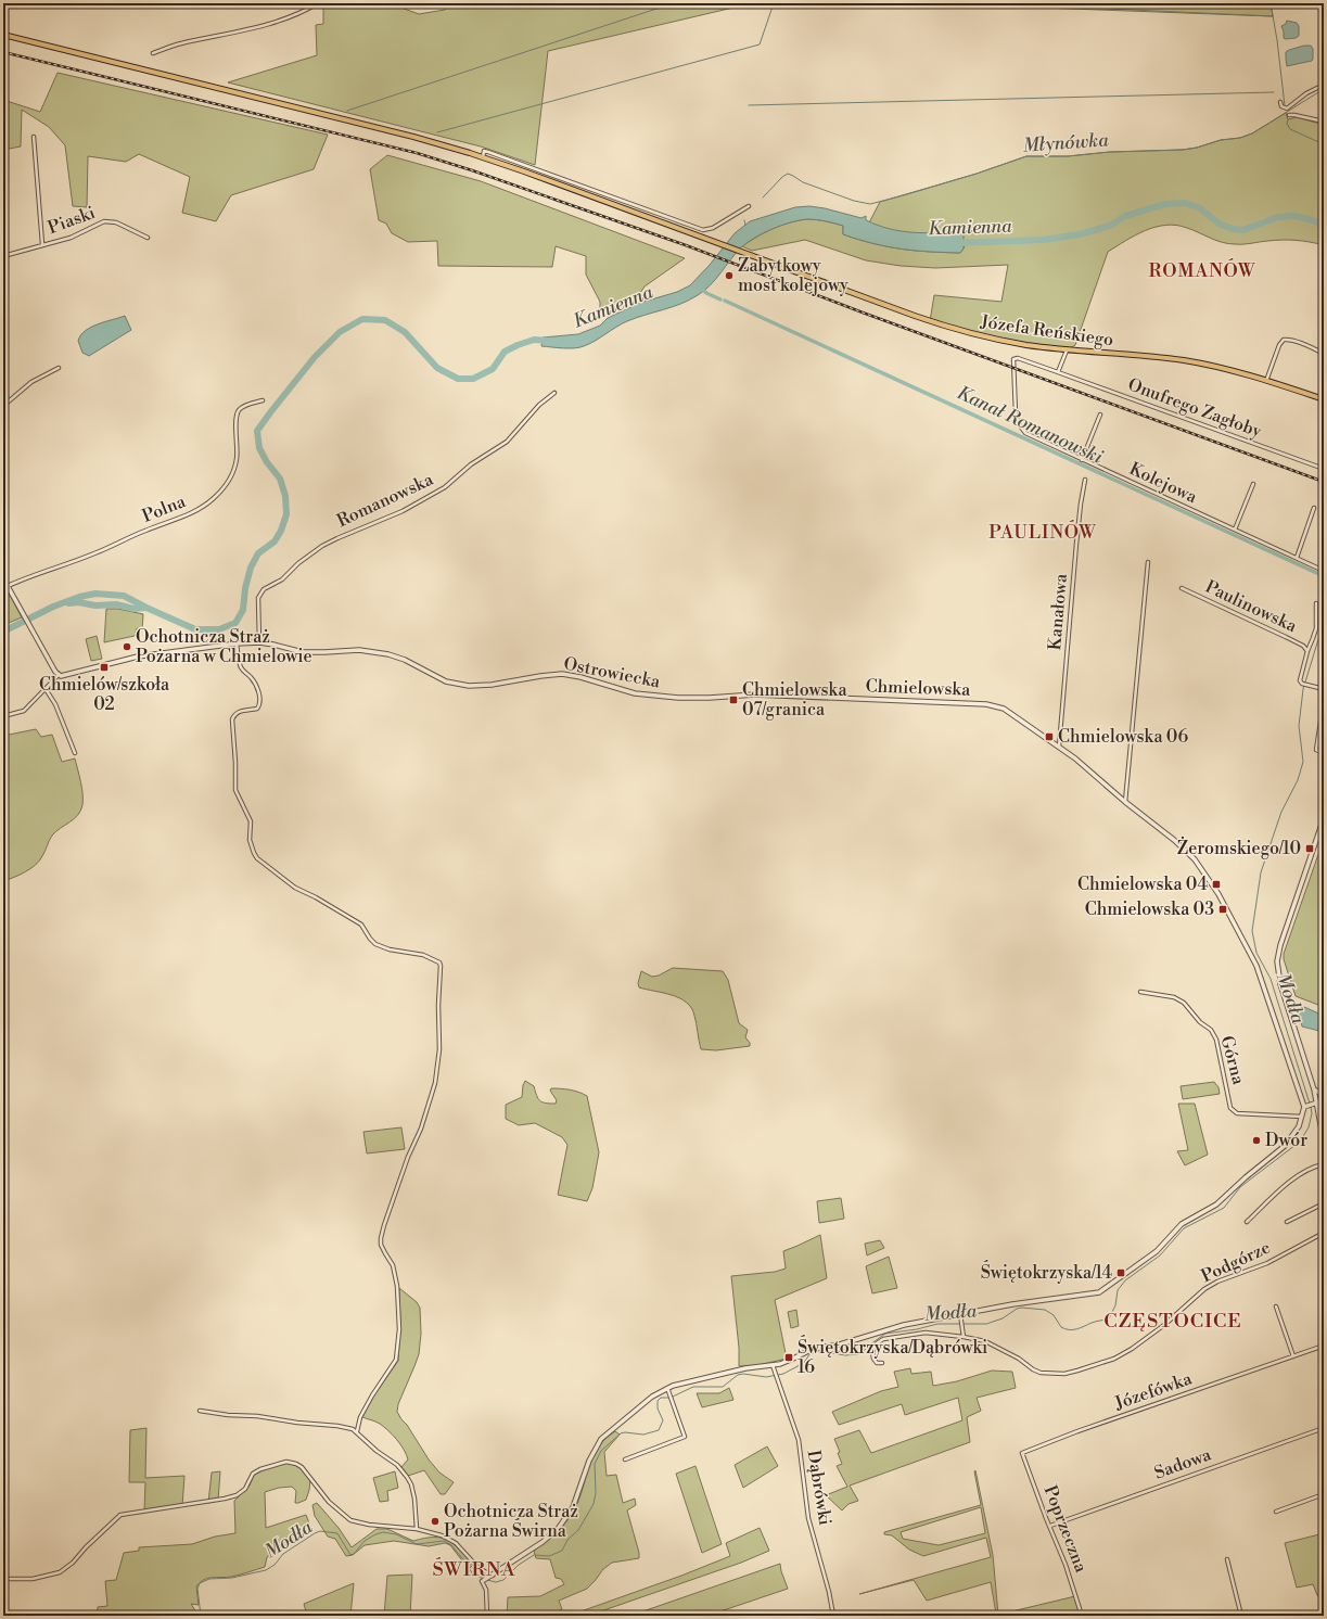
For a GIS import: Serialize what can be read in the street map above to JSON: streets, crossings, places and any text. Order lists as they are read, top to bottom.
{
  "streets": {
    "main road": ["Józefa Reńskiego"],
    "street": [
      "Piaski",
      "Onufrego Zagłoby",
      "Kolejowa",
      "Romanowska",
      "Polna",
      "Paulinowska",
      "Kanałowa",
      "Ostrowiecka",
      "Chmielowska",
      "Górna",
      "Podgórze",
      "Józefówka",
      "Sadowa",
      "Dąbrówki",
      "Poprzeczna"
    ]
  },
  "crossings": [
    ["Onufrego Zagłoby", "Kolejowa"],
    ["Romanowska", "Ostrowiecka"],
    ["Kanałowa", "Chmielowska"],
    ["Ostrowiecka", "Chmielowska"],
    ["Józefówka", "Poprzeczna"],
    ["Sadowa", "Poprzeczna"]
  ],
  "districts": [
    "ROMANÓW",
    "PAULINÓW",
    "CZĘSTOCICE",
    "ŚWIRNA"
  ],
  "water": [
    "Młynówka",
    "Kamienna",
    "Kanał Romanowski",
    "Modła"
  ],
  "places": {
    "other": [
      "Zabytkowy most kolejowy",
      "Ochotnicza Straż Pożarna w Chmielowie",
      "Dwór",
      "Ochotnicza Straż Pożarna Świrna"
    ],
    "transit": [
      "Chmielów/szkoła 02",
      "Chmielowska 07/granica",
      "Chmielowska 06",
      "Żeromskiego/10",
      "Chmielowska 04",
      "Chmielowska 03",
      "Świętokrzyska/14",
      "Świętokrzyska/Dąbrówki 16"
    ]
  }
}
